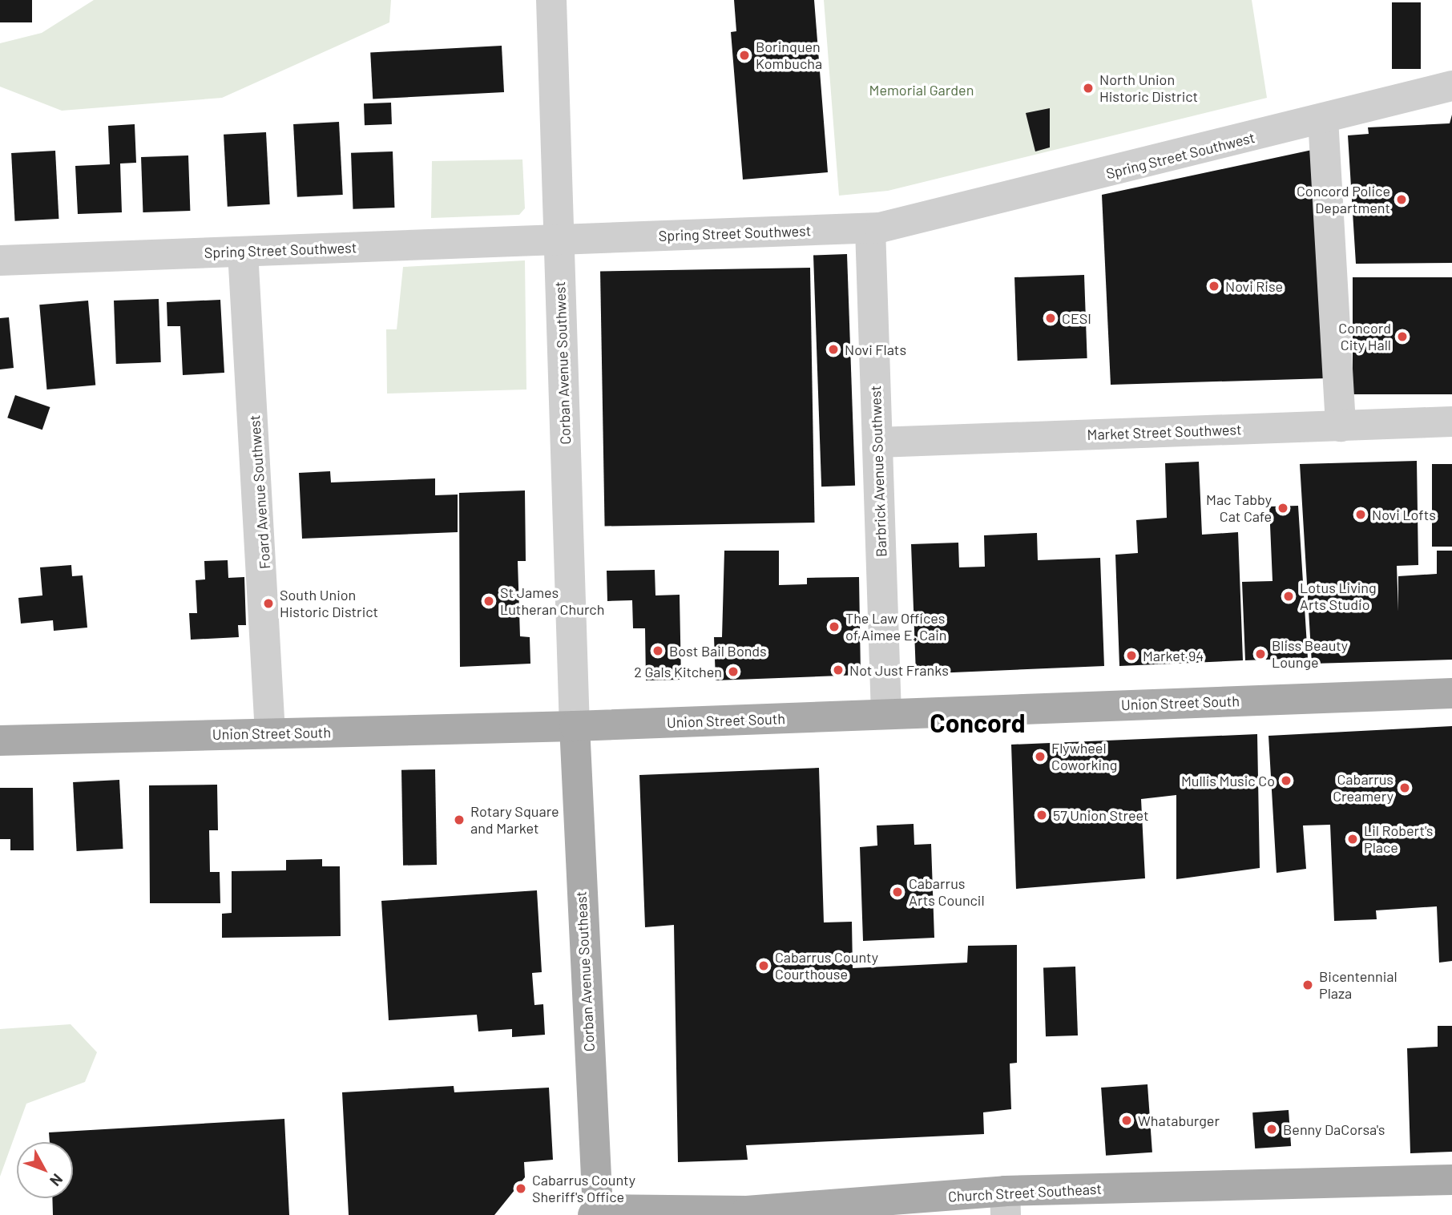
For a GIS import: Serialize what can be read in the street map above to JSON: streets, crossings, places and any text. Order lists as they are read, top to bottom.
{
  "streets": {
    "main road": ["Union Street South", "Corban Avenue Southeast", "Church Street Southeast"],
    "street": [
      "Spring Street Southwest",
      "Corban Avenue Southwest",
      "Market Street Southwest",
      "Barbrick Avenue Southwest",
      "Foard Avenue Southwest"
    ]
  },
  "crossings": [
    ["Spring Street Southwest", "Corban Avenue Southwest"],
    ["Spring Street Southwest", "Barbrick Avenue Southwest"],
    ["Spring Street Southwest", "Foard Avenue Southwest"],
    ["Corban Avenue Southwest", "Union Street South"],
    ["Corban Avenue Southwest", "Corban Avenue Southeast"],
    ["Market Street Southwest", "Barbrick Avenue Southwest"],
    ["Barbrick Avenue Southwest", "Union Street South"],
    ["Foard Avenue Southwest", "Union Street South"],
    ["Union Street South", "Corban Avenue Southeast"],
    ["Corban Avenue Southeast", "Church Street Southeast"]
  ],
  "districts": ["Concord"],
  "parks": ["Memorial Garden"],
  "places": [
    "Borinquen Kombucha",
    "North Union Historic District",
    "Concord Police Department",
    "Novi Rise",
    "CESI",
    "Concord City Hall",
    "Novi Flats",
    "Mac Tabby Cat Cafe",
    "Novi Lofts",
    "Lotus Living Arts Studio",
    "St James Lutheran Church",
    "South Union Historic District",
    "The Law Offices of Aimee E. Cain",
    "Bost Bail Bonds",
    "Bliss Beauty Lounge",
    "Market 94",
    "Not Just Franks",
    "2 Gals Kitchen",
    "Flywheel Coworking",
    "Mullis Music Co",
    "Cabarrus Creamery",
    "57 Union Street",
    "Rotary Square and Market",
    "Lil Robert's Place",
    "Cabarrus Arts Council",
    "Cabarrus County Courthouse",
    "Bicentennial Plaza",
    "Whataburger",
    "Benny DaCorsa's",
    "Cabarrus County Sheriff's Office"
  ],
  "north": "bottom right"
}
